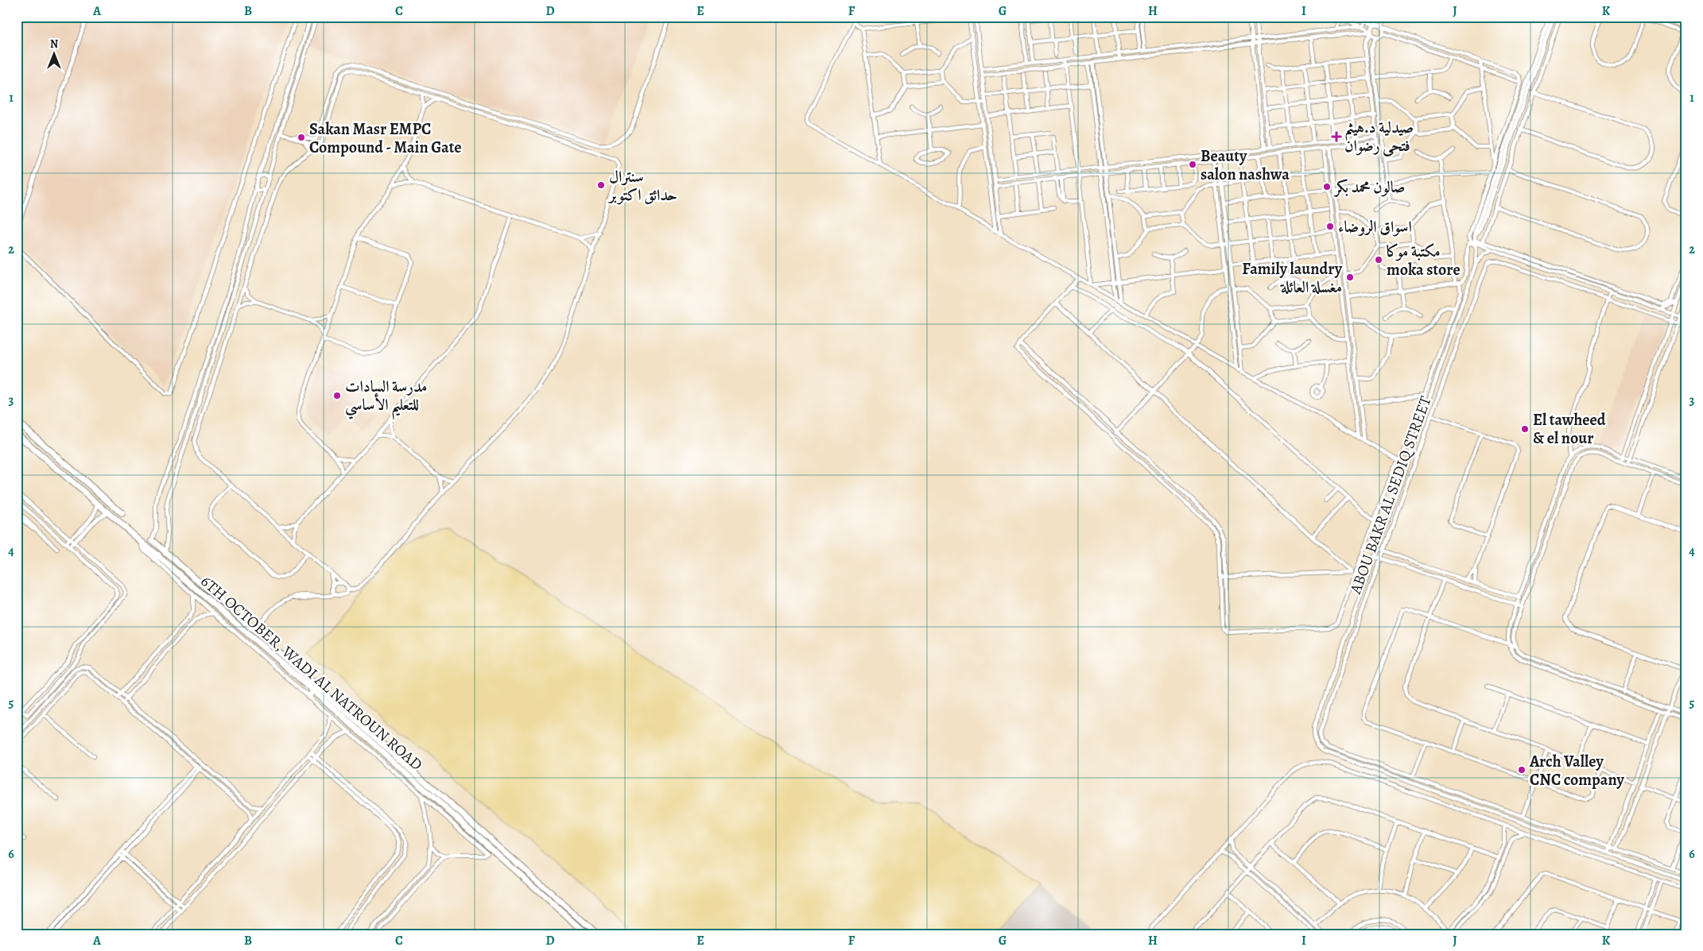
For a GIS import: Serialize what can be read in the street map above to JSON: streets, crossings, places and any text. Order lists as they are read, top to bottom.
{
  "streets": {
    "street": ["ABOU BAKR AL SEDIQ STREET", "6TH OCTOBER, WADI AL NATROUN ROAD"]
  },
  "places": {
    "health": ["صيدلية د.هيثم فتحى رضوان"],
    "other": [
      "Sakan Masr EMPC Compound - Main Gate",
      "Beauty salon nashwa",
      "سنترال حدائق اكتوبر",
      "صالون محمد بكر",
      "اسواق الروضاء",
      "مكتبة موكا moka store",
      "Family laundry مغسلة العائلة",
      "مدرسة السادات للتعليم الأساسي",
      "El tawheed & el nour",
      "Arch Valley CNC company"
    ]
  },
  "north": "top",
  "grid": {
    "columns": [
      "A",
      "B",
      "C",
      "D",
      "E",
      "F",
      "G",
      "H",
      "I",
      "J",
      "K"
    ],
    "rows": [
      "1",
      "2",
      "3",
      "4",
      "5",
      "6"
    ]
  }
}
